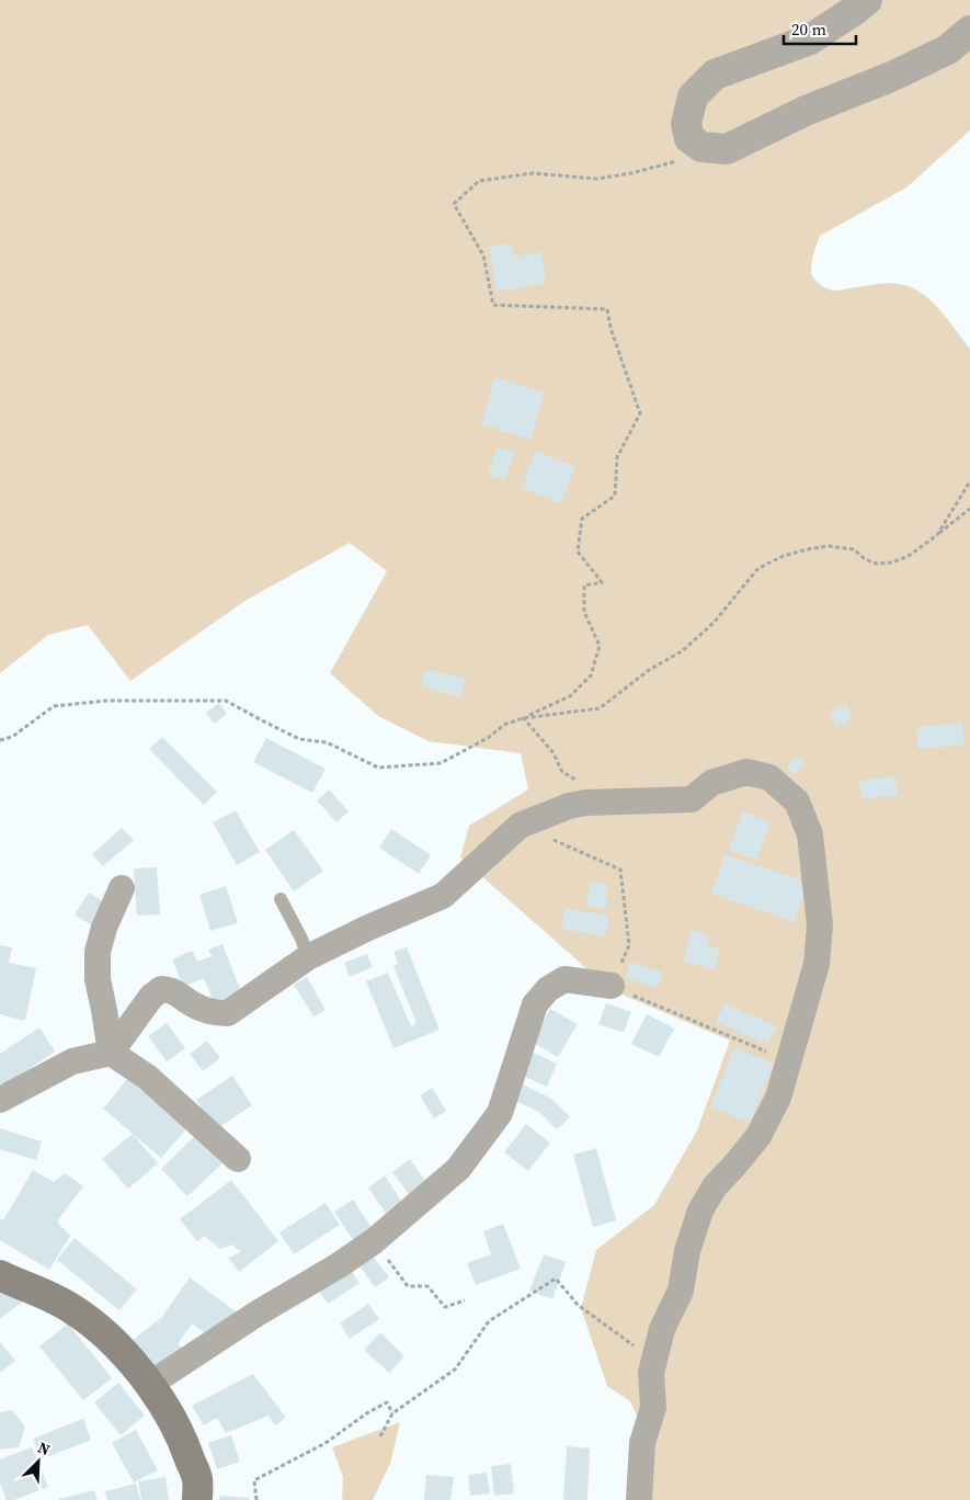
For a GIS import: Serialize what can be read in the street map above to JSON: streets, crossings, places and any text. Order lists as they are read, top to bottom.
{
  "scale_bar": "20 m",
  "north": "top right"
}
